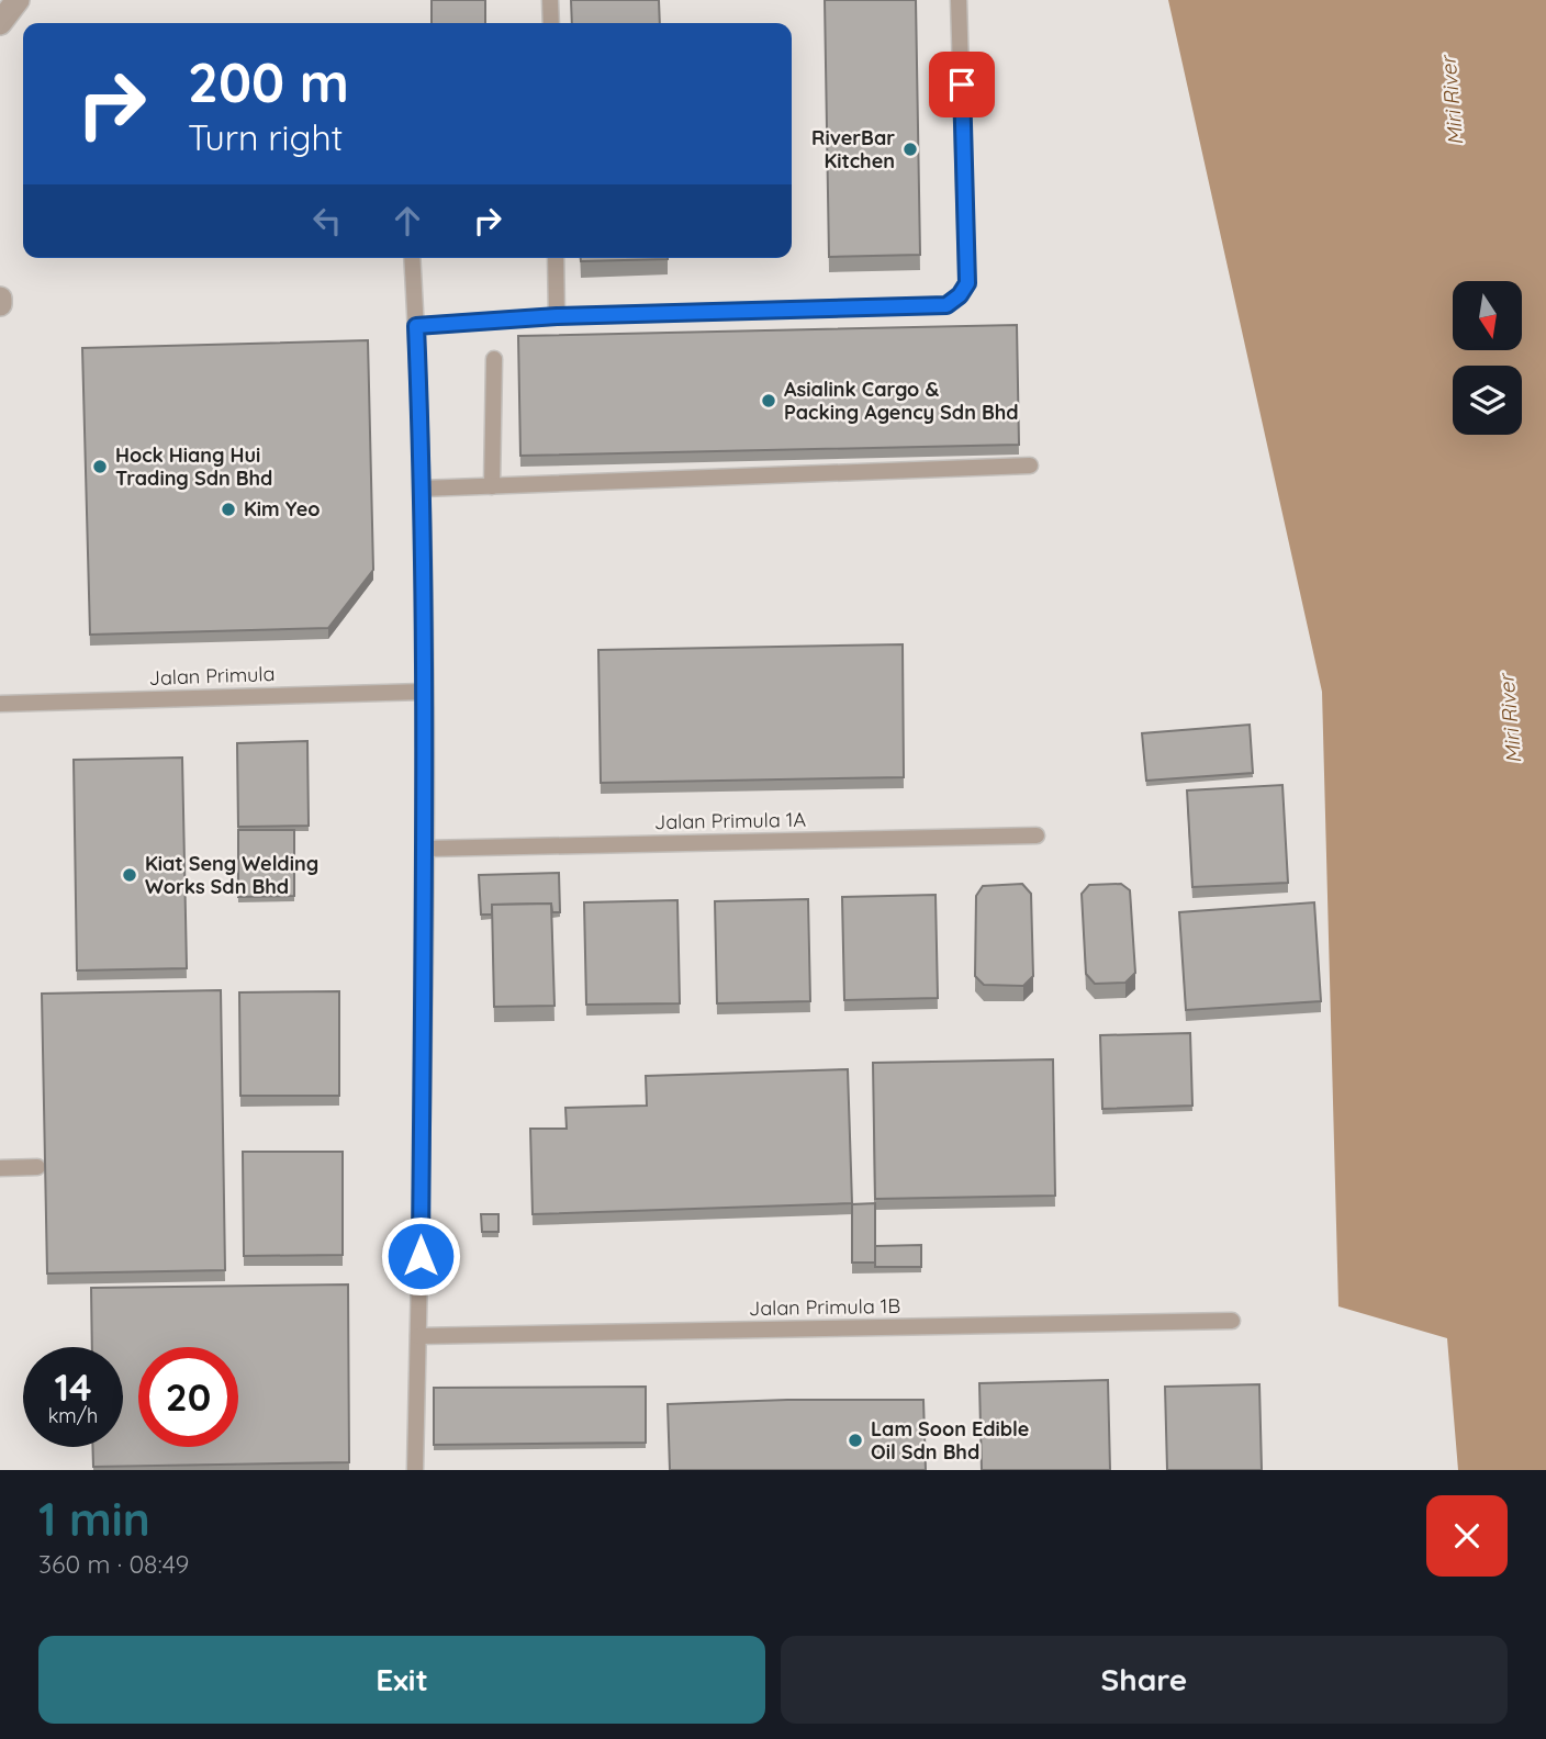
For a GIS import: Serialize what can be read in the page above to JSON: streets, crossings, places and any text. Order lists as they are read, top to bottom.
{
  "streets": {
    "lane": ["Jalan Primula", "Jalan Primula 1A", "Jalan Primula 1B"]
  },
  "water": ["Miri River"],
  "places": [
    "RiverBar Kitchen",
    "Asialink Cargo & Packing Agency Sdn Bhd",
    "Hock Hiang Hui Trading Sdn Bhd",
    "Kim Yeo",
    "Kiat Seng Welding Works Sdn Bhd",
    "Lam Soon Edible Oil Sdn Bhd"
  ],
  "north": "bottom",
  "page": {
    "turn": ["200 m", "Turn right"],
    "speed": "14 km/h",
    "limit": "20",
    "heading": ["1 min", "360 m · 08:49"],
    "buttons": ["Exit", "Share"]
  }
}
